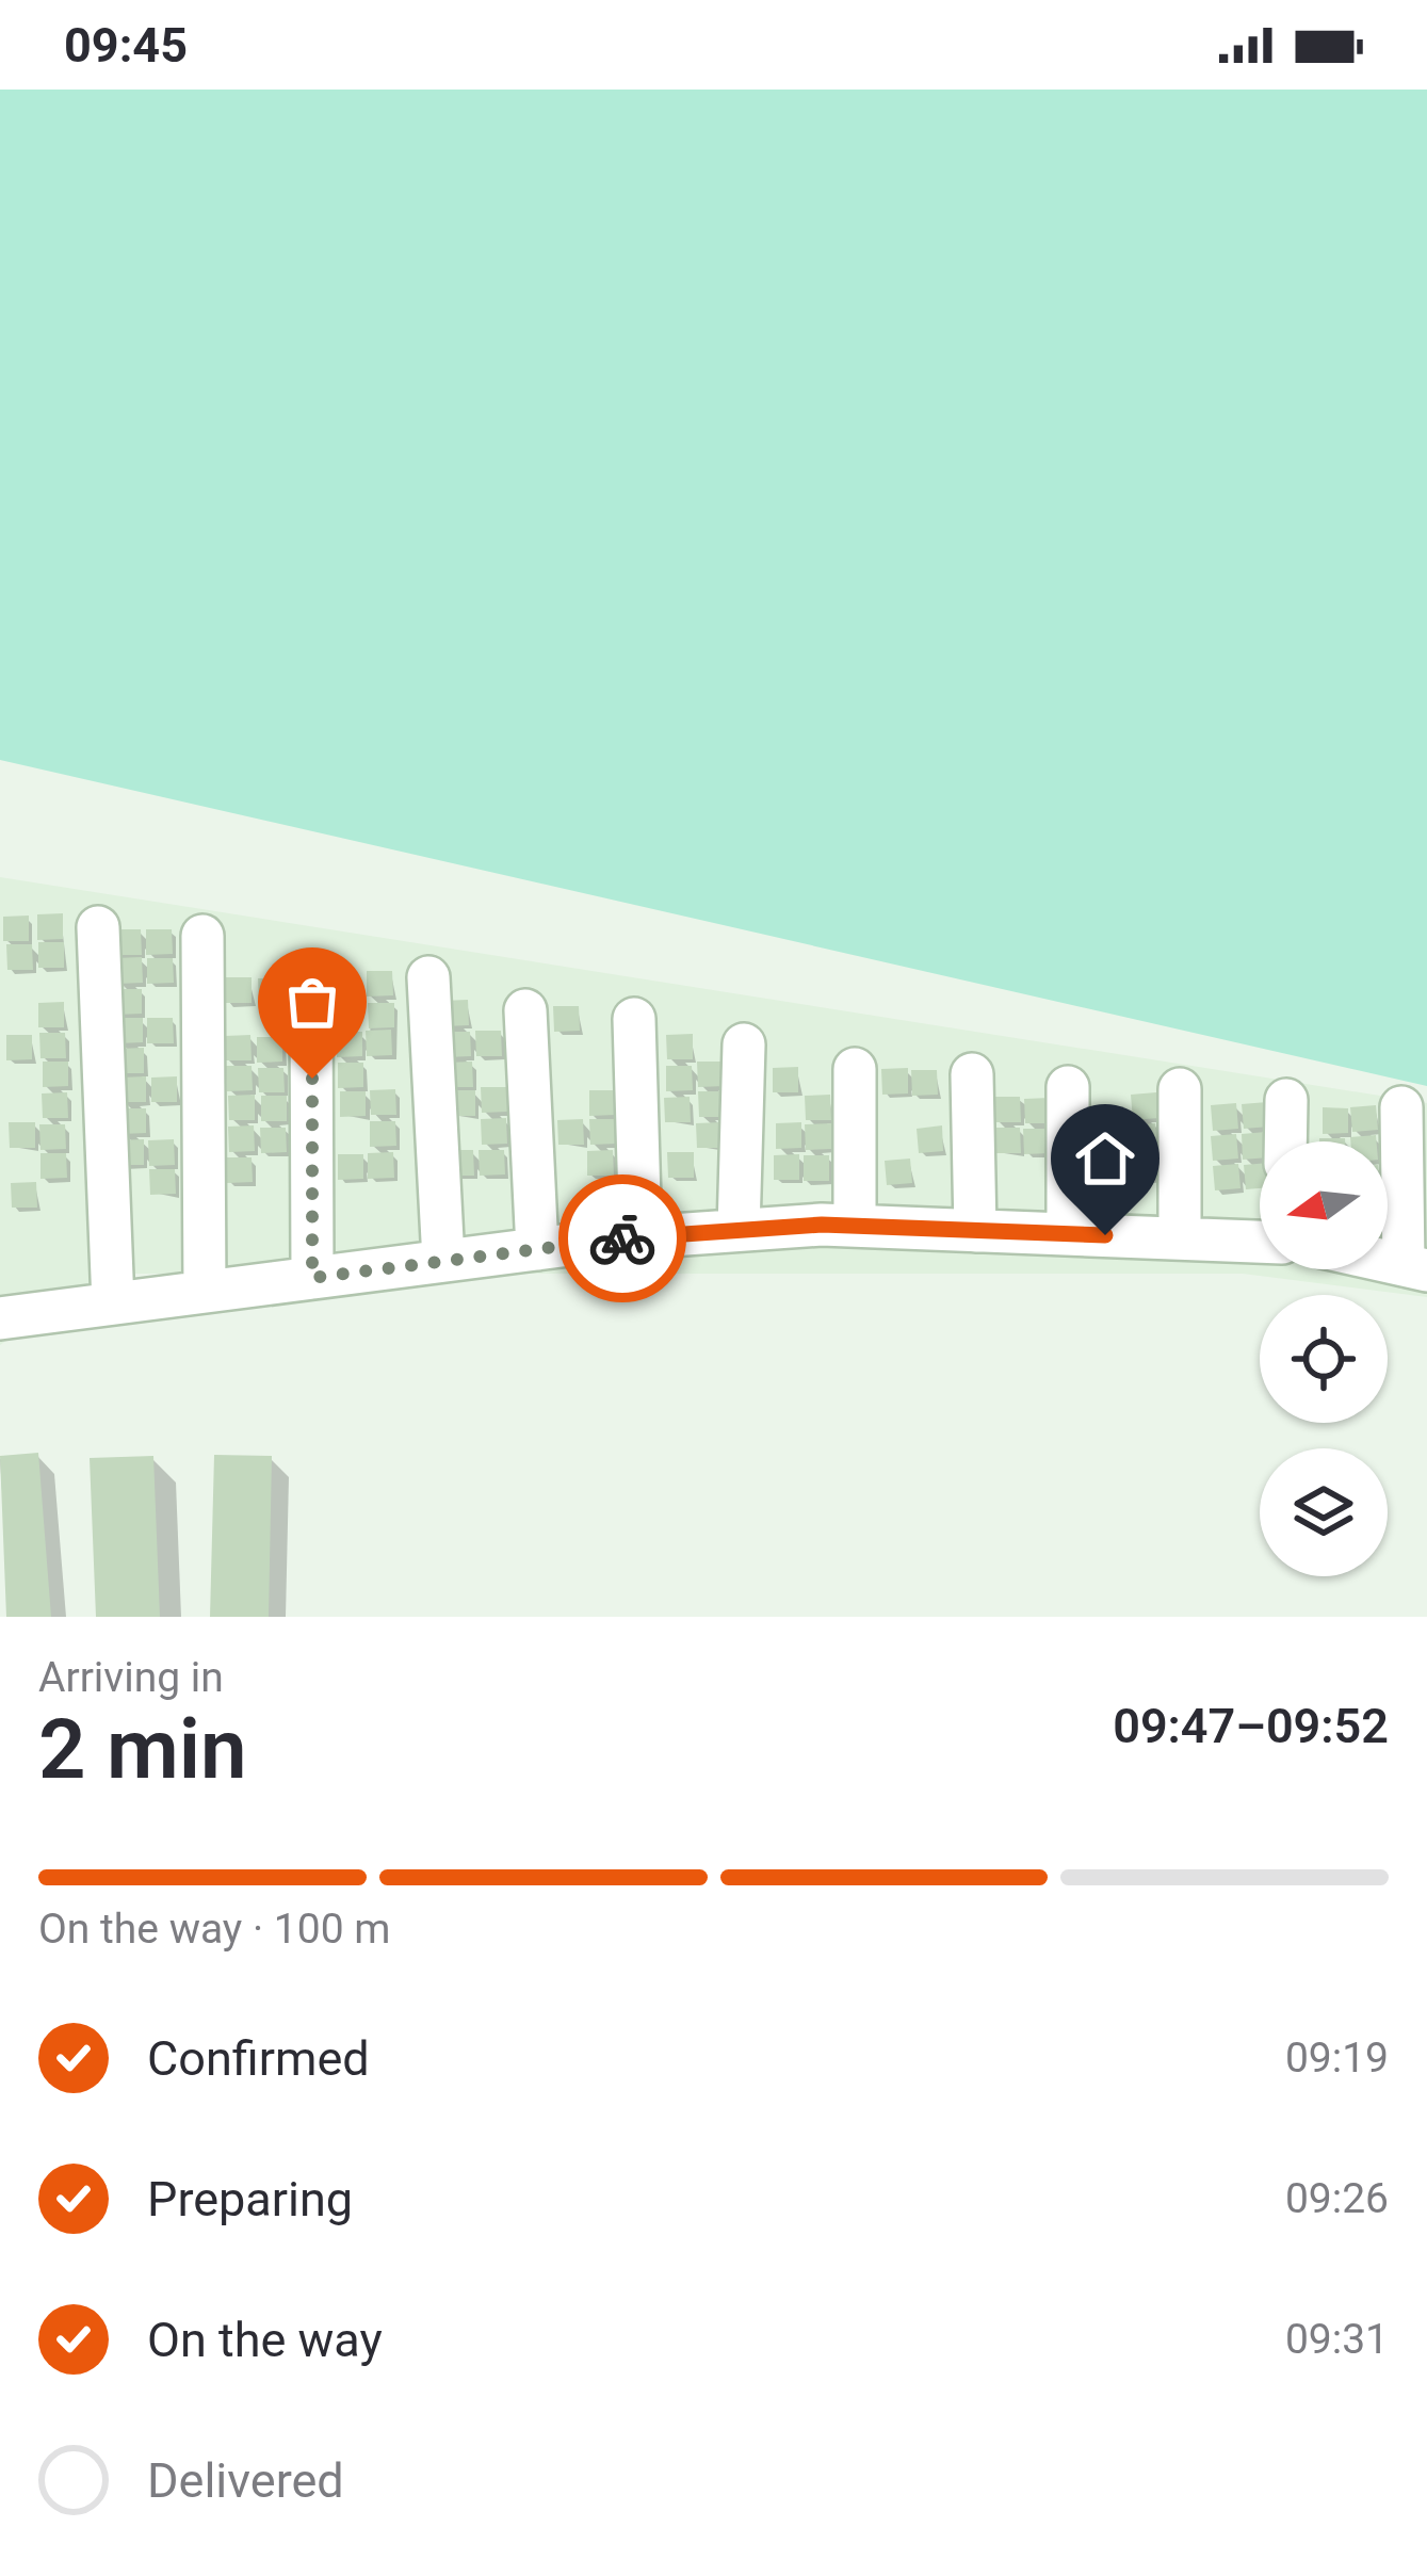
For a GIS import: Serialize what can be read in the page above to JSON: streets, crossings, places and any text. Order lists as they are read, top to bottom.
{
  "north": "left",
  "page": {
    "status": "09:45",
    "heading": ["2 min", "Arriving in", "09:47–09:52"],
    "bar": "On the way · 100 m",
    "list": [
      ["Confirmed", "09:19"],
      ["Preparing", "09:26"],
      ["On the way", "09:31"],
      "Delivered"
    ]
  }
}
